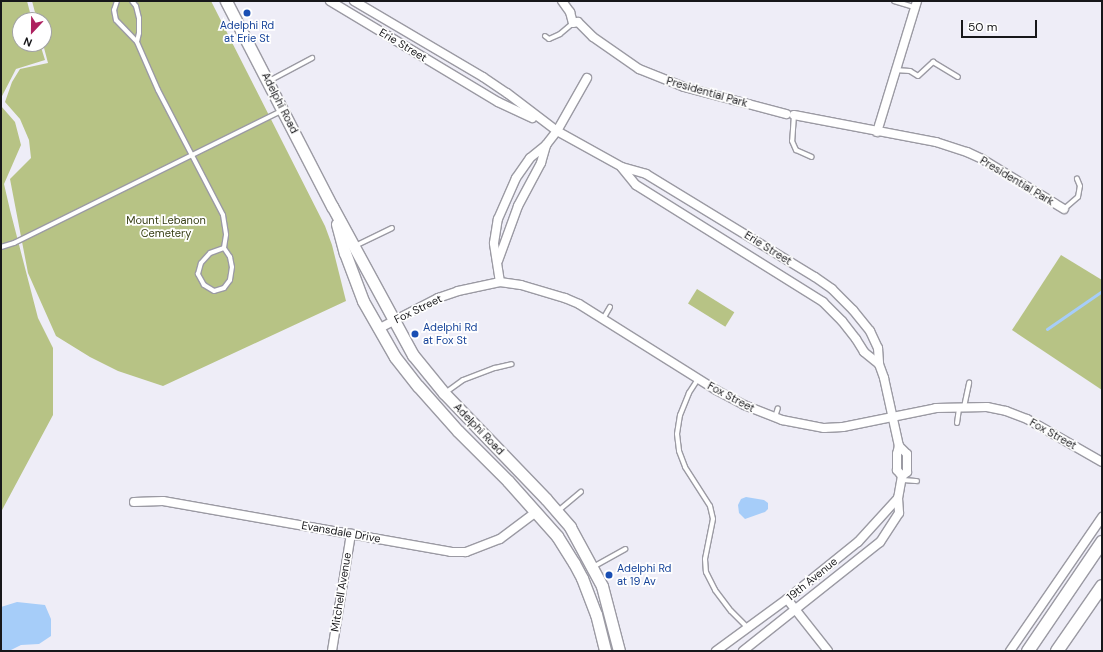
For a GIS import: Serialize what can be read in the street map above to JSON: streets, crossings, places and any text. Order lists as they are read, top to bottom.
{
  "streets": {
    "main road": ["Adelphi Road"],
    "street": [
      "Erie Street",
      "Presidential Park",
      "Fox Street",
      "Evansdale Drive",
      "19th Avenue",
      "Mitchell Avenue"
    ]
  },
  "crossings": [
    ["Erie Street", "Fox Street"],
    ["Erie Street", "19th Avenue"],
    ["Adelphi Road", "Fox Street"],
    ["Adelphi Road", "Evansdale Drive"],
    ["Fox Street", "19th Avenue"],
    ["Evansdale Drive", "Mitchell Avenue"]
  ],
  "parks": ["Mount Lebanon Cemetery"],
  "places": ["Adelphi Rd at Erie St", "Adelphi Rd at Fox St", "Adelphi Rd at 19 Av"],
  "scale_bar": "50 m",
  "north": "bottom"
}
